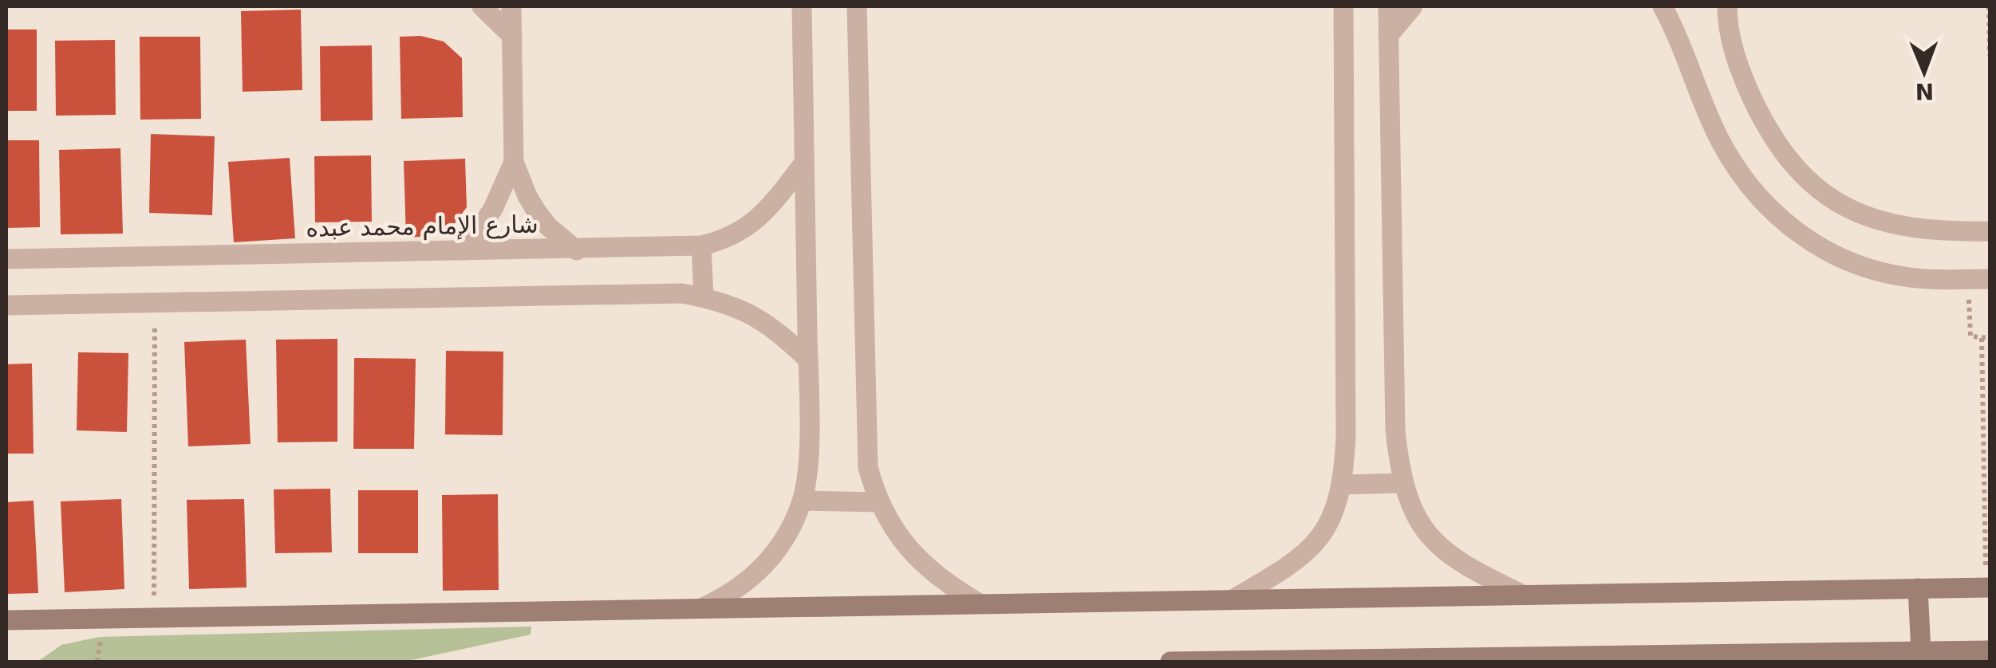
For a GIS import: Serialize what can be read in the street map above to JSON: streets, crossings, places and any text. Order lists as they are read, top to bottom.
{
  "streets": {
    "street": ["شارع الإمام محمد عبده"]
  },
  "north": "bottom"
}
